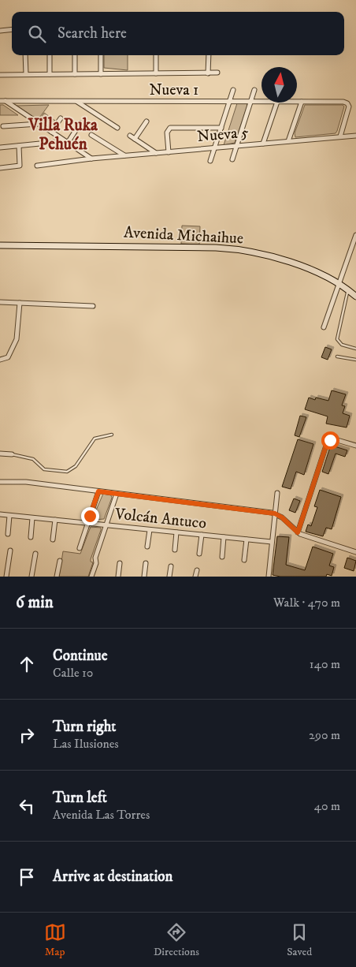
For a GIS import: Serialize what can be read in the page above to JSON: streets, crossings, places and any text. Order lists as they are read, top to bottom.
{
  "streets": {
    "street": [
      "Nueva 1",
      "Nueva 5",
      "Avenida Michaihue",
      "Volcán Antuco"
    ]
  },
  "crossings": [
    ["Nueva 1", "Nueva 5"]
  ],
  "districts": ["Villa Ruka Pehuén"],
  "north": "top",
  "page": {
    "search": "Search here",
    "heading": ["6 min", "Walk · 470 m"],
    "list": [
      ["Continue", "Calle 10", "140 m"],
      ["Turn right", "Las Ilusiones", "290 m"],
      ["Turn left", "Avenida Las Torres", "40 m"],
      "Arrive at destination"
    ],
    "nav": ["Map", "Directions", "Saved"]
  }
}
